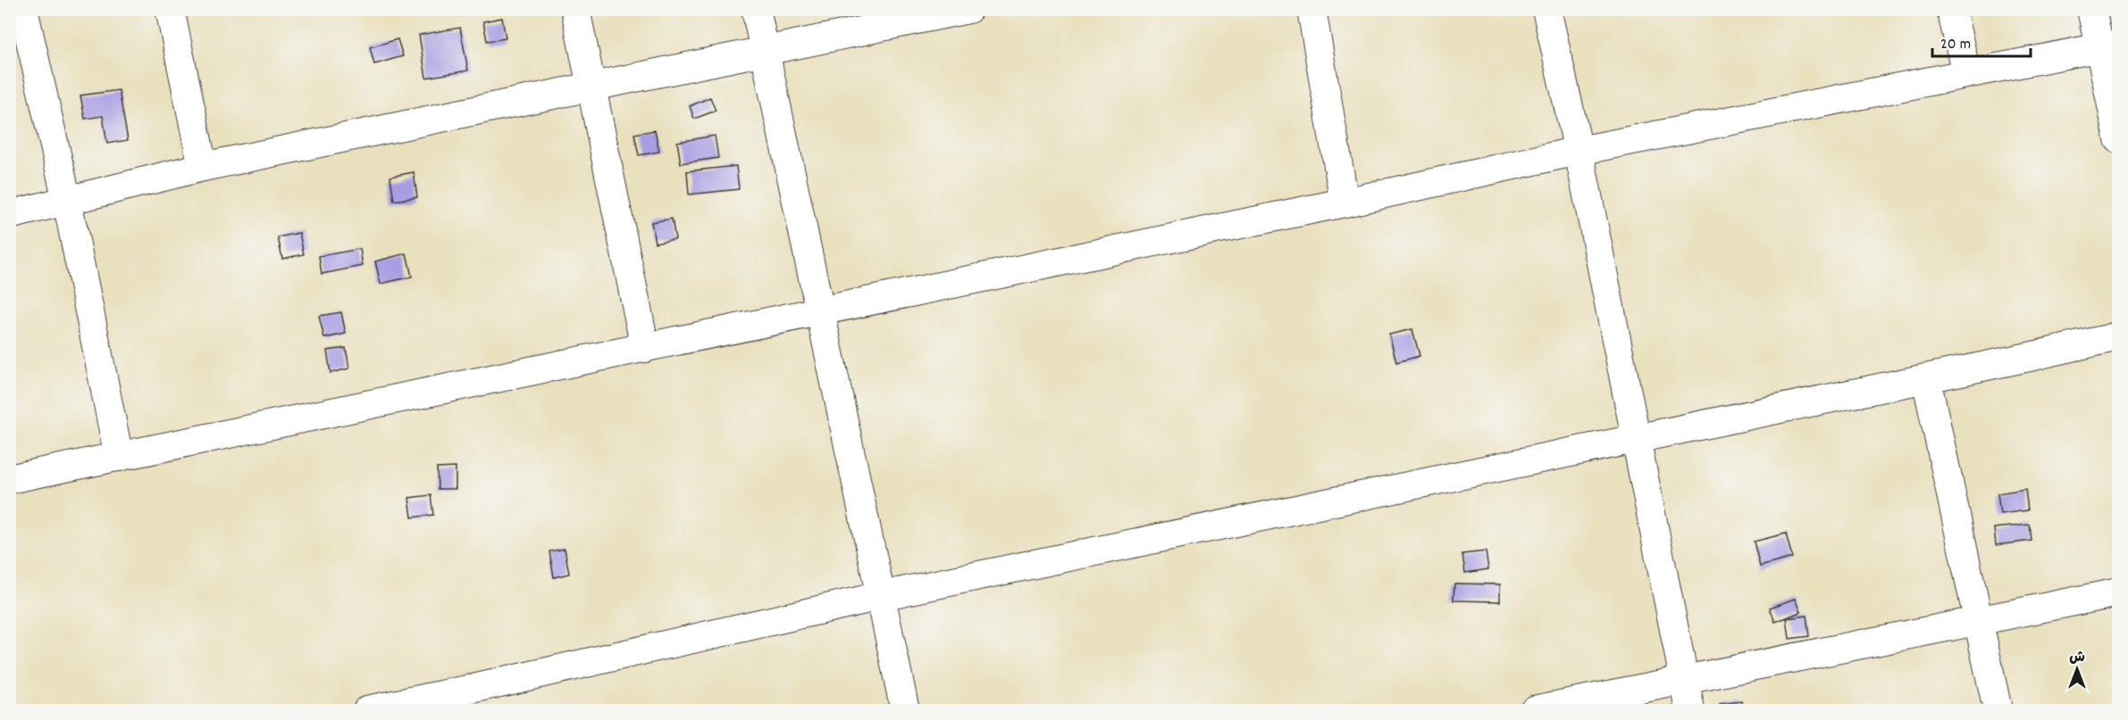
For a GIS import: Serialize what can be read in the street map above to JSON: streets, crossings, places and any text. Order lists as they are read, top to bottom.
{
  "scale_bar": "20 m",
  "north": "top"
}
